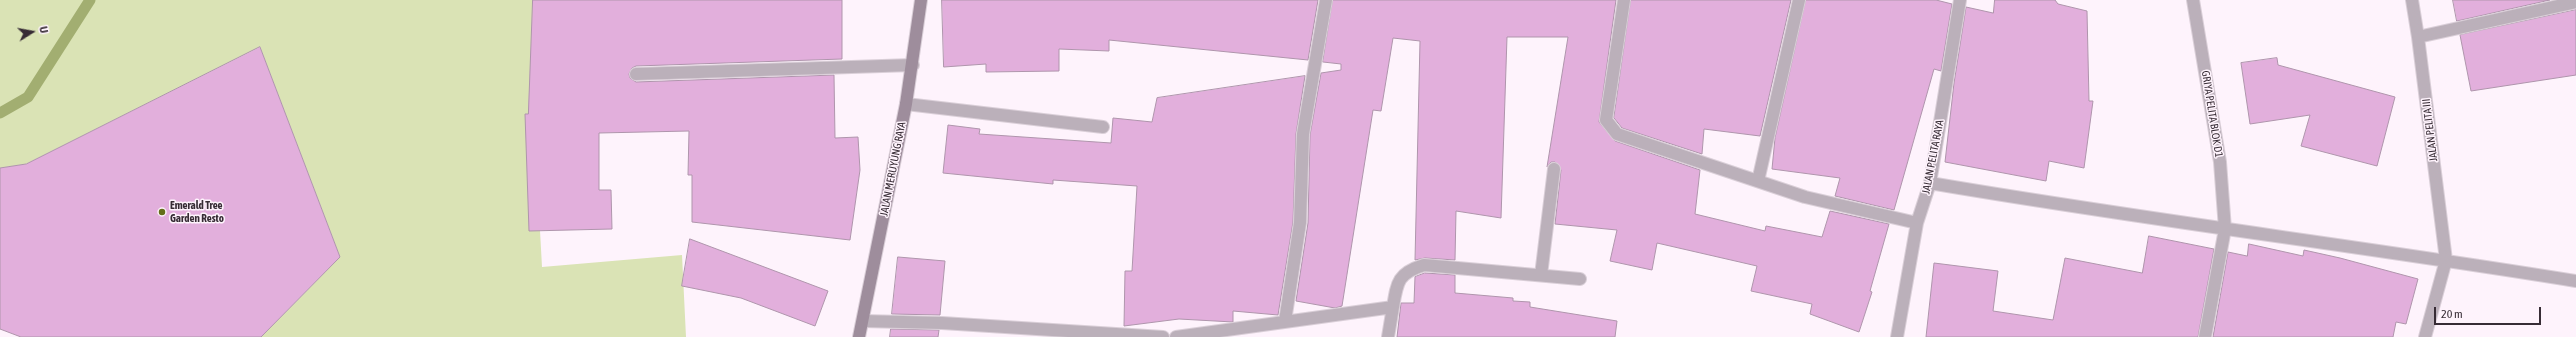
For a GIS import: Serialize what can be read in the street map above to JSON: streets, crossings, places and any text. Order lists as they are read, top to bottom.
{
  "streets": {
    "main road": ["JALAN MERUYUNG RAYA"],
    "street": ["GRIYA PELITA BLOK D1", "JALAN PELITA III", "JALAN PELITA RAYA"]
  },
  "places": ["Emerald Tree Garden Resto"],
  "scale_bar": "20 m",
  "north": "right"
}
